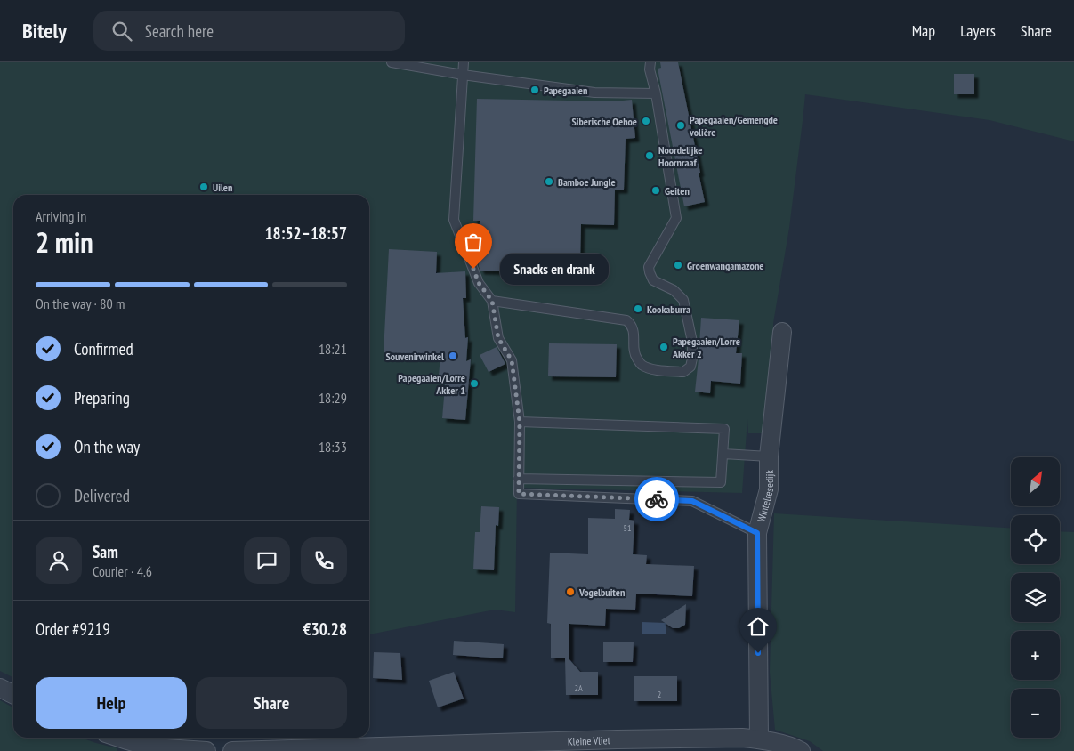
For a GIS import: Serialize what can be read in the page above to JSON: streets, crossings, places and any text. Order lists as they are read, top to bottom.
{
  "streets": {
    "street": ["Wintelresedijk", "Kleine Vliet"]
  },
  "crossings": [
    ["Wintelresedijk", "Kleine Vliet"]
  ],
  "places": [
    "Papegaaien",
    "Siberische Oehoe",
    "Papegaaien/Gemengde volière",
    "Noordelijke Hoornraaf",
    "Bamboe Jungle",
    "Uilen",
    "Geiten",
    "Groenwangamazone",
    "Snacks en drank",
    "Kookaburra",
    "Papegaaien/Lorre Akker 2",
    "Souvenirwinkel",
    "Papegaaien/Lorre Akker 1",
    "Vogelbuiten"
  ],
  "house_numbers": ["51", "2A", "2"],
  "north": "top right",
  "page": {
    "header": "Bitely",
    "search": "Search here",
    "nav": ["Map", "Layers", "Share"],
    "heading": ["2 min", "Arriving in", "18:52–18:57"],
    "panel": [
      "Sam",
      "Courier · 4.6",
      "Order #9219",
      "€30.28"
    ],
    "bubble": "Snacks en drank",
    "bar": "On the way · 80 m",
    "list": [
      ["Confirmed", "18:21"],
      ["Preparing", "18:29"],
      ["On the way", "18:33"],
      "Delivered"
    ],
    "map_buttons": ["+", "−"],
    "buttons": ["Help", "Share"]
  }
}
